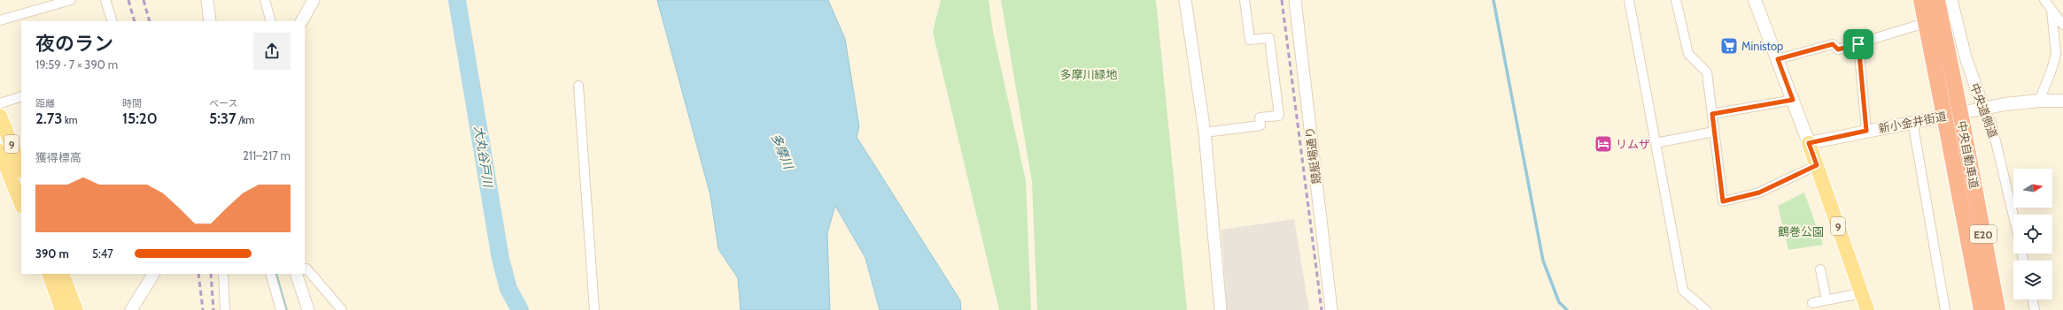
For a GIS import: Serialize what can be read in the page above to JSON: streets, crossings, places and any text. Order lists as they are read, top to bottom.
{
  "streets": {
    "highway": ["中央自動車道", "E20"],
    "main road": ["新小金井街道", "9"],
    "street": ["中央道側道", "競艇場通り"]
  },
  "crossings": [
    ["中央道側道", "新小金井街道"],
    ["新小金井街道", "9"]
  ],
  "water": ["多摩川", "大丸谷戸川"],
  "parks": ["多摩川緑地", "鶴巻公園"],
  "places": {
    "supermarket": ["Ministop"],
    "hotel": ["リムザ"]
  },
  "north": "right",
  "page": {
    "heading": ["夜のラン", "19:59 · 7 × 390 m"],
    "stats": [
      ["距離", "2.73 km"],
      ["時間", "15:20"],
      ["ペース", "5:37 /km"]
    ],
    "chart": ["獲得標高", "211–217 m"],
    "list": [
      {
        "name": "390 m",
        "note": "5:47"
      }
    ]
  }
}
